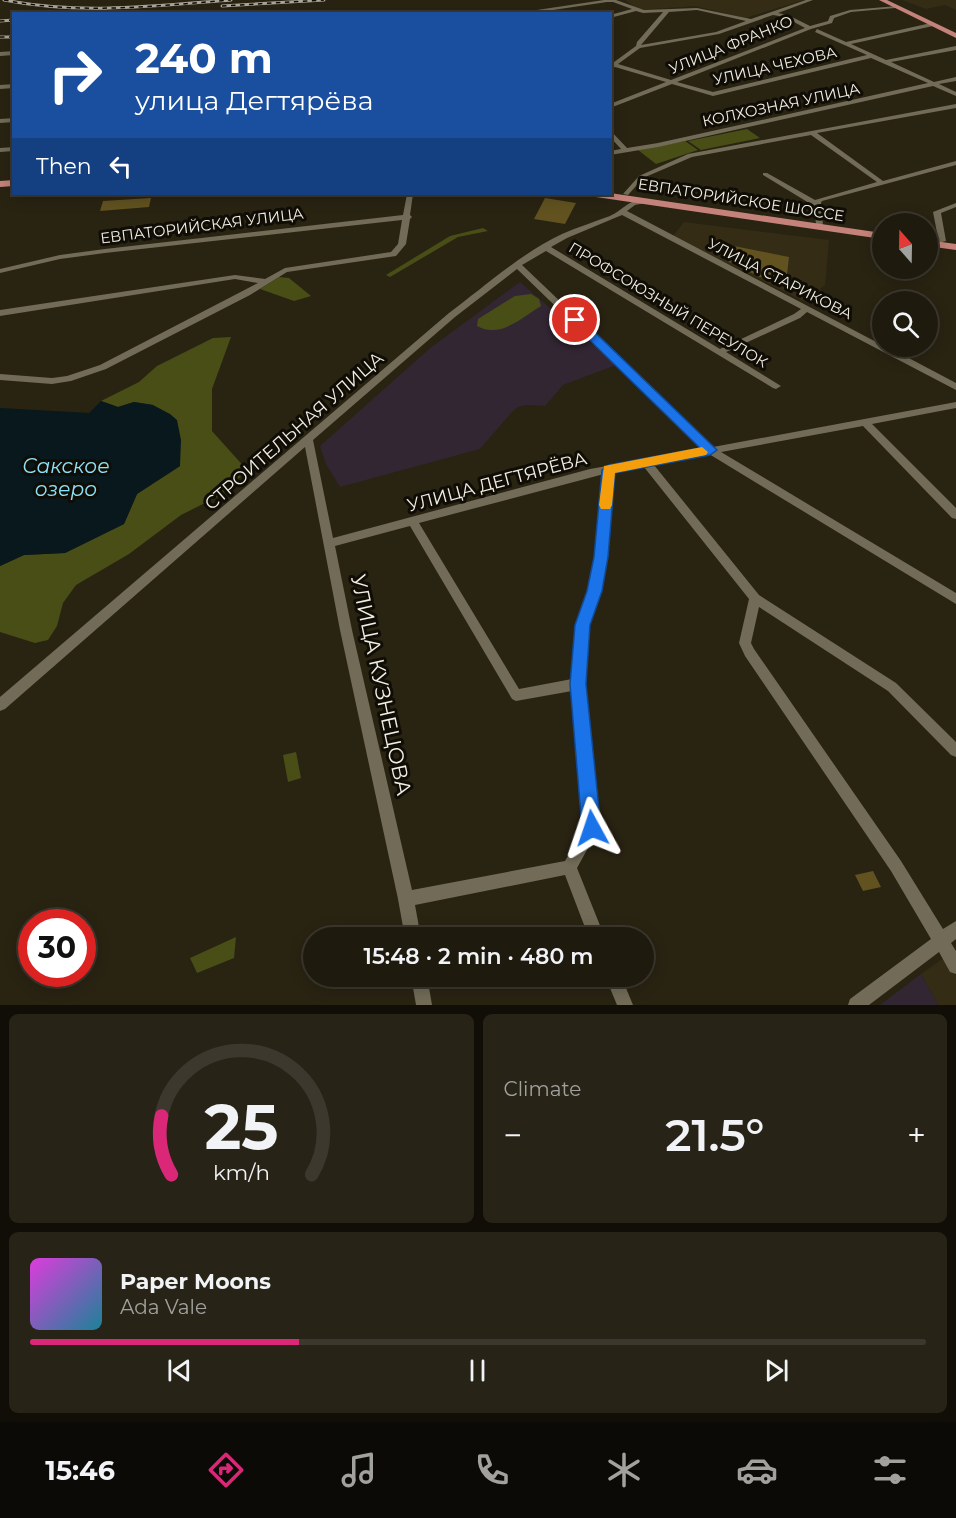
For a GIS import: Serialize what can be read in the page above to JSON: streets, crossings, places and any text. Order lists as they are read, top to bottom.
{
  "streets": {
    "main road": ["ЕВПАТОРИЙСКОЕ ШОССЕ"],
    "street": [
      "УЛИЦА ФРАНКО",
      "УЛИЦА ЧЕХОВА",
      "КОЛХОЗНАЯ УЛИЦА",
      "ЕВПАТОРИЙСКАЯ УЛИЦА",
      "УЛИЦА СТАРИКОВА",
      "ПРОФСОЮЗНЫЙ ПЕРЕУЛОК",
      "СТРОИТЕЛЬНАЯ УЛИЦА",
      "УЛИЦА ДЕГТЯРЁВА",
      "УЛИЦА КУЗНЕЦОВА"
    ]
  },
  "crossings": [
    ["УЛИЦА ФРАНКО", "УЛИЦА ЧЕХОВА"],
    ["КОЛХОЗНАЯ УЛИЦА", "ЕВПАТОРИЙСКОЕ ШОССЕ"],
    ["ЕВПАТОРИЙСКОЕ ШОССЕ", "СТРОИТЕЛЬНАЯ УЛИЦА"],
    ["УЛИЦА СТАРИКОВА", "СТРОИТЕЛЬНАЯ УЛИЦА"],
    ["ПРОФСОЮЗНЫЙ ПЕРЕУЛОК", "СТРОИТЕЛЬНАЯ УЛИЦА"],
    ["СТРОИТЕЛЬНАЯ УЛИЦА", "УЛИЦА КУЗНЕЦОВА"],
    ["УЛИЦА ДЕГТЯРЁВА", "УЛИЦА КУЗНЕЦОВА"]
  ],
  "water": ["Сакское озеро"],
  "north": "top",
  "page": {
    "turn": ["240 m", "улица Дегтярёва"],
    "then": "Then",
    "limit": "30",
    "trip": "15:48 · 2 min · 480 m",
    "tile": "Climate",
    "heat": ["−", "21.5°", "+"],
    "song": ["Paper Moons", "Ada Vale"],
    "tabs": "15:46",
    "gauge": ["25", "km/h"]
  }
}
